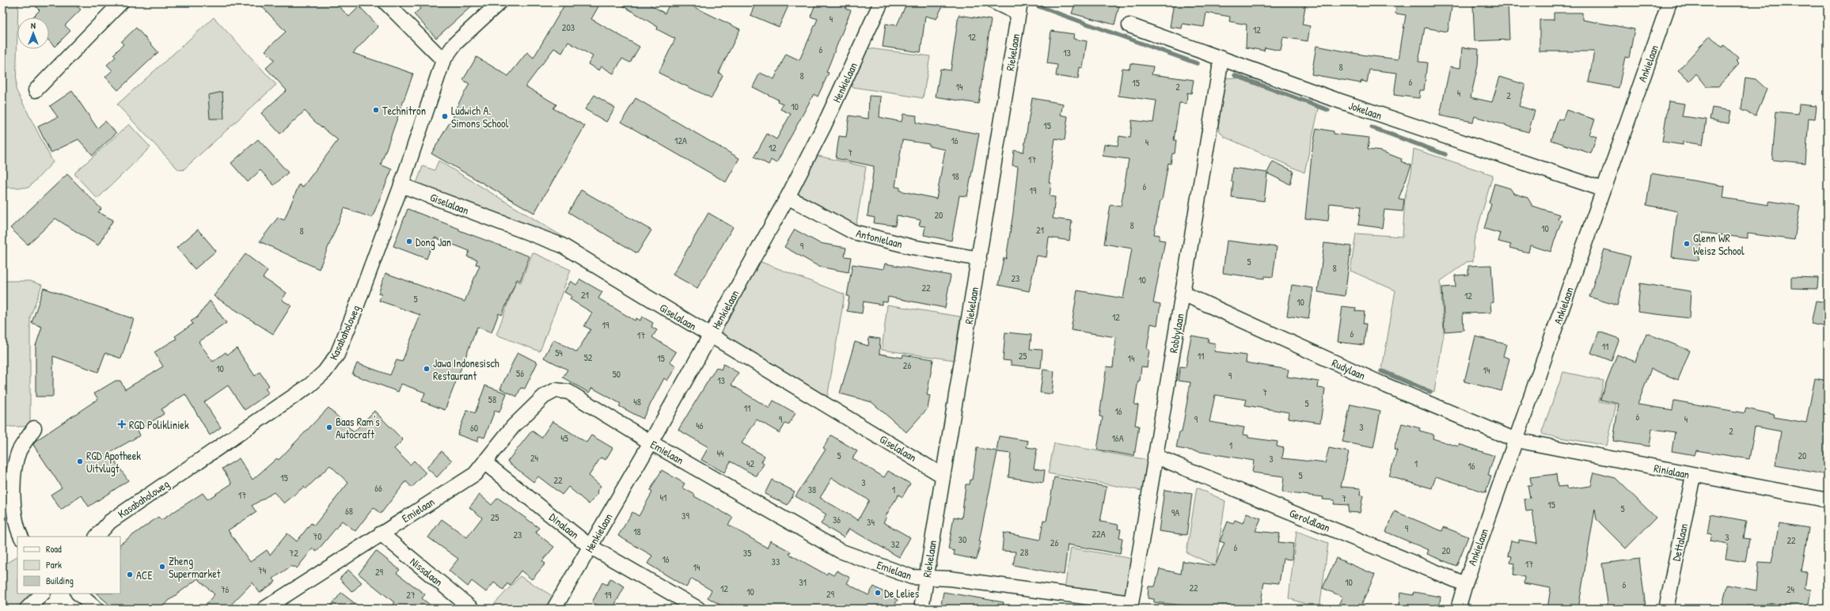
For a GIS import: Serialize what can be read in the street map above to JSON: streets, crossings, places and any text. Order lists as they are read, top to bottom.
{
  "streets": {
    "street": [
      "Riekelaan",
      "Ankielaan",
      "Henkielaan",
      "Jokelaan",
      "Giselalaan",
      "Antonielaan",
      "Kasabaholoweg",
      "Robbylaan",
      "Rudylaan",
      "Emielaan",
      "Rinialaan",
      "Geroldlaan",
      "Dinalaan",
      "Dettalaan",
      "Nissalaan"
    ]
  },
  "crossings": [
    ["Riekelaan", "Giselalaan"],
    ["Riekelaan", "Antonielaan"],
    ["Riekelaan", "Emielaan"],
    ["Ankielaan", "Jokelaan"],
    ["Ankielaan", "Rudylaan"],
    ["Ankielaan", "Rinialaan"],
    ["Ankielaan", "Geroldlaan"],
    ["Henkielaan", "Giselalaan"],
    ["Henkielaan", "Antonielaan"],
    ["Henkielaan", "Emielaan"],
    ["Henkielaan", "Dinalaan"],
    ["Jokelaan", "Robbylaan"],
    ["Giselalaan", "Kasabaholoweg"],
    ["Robbylaan", "Rudylaan"],
    ["Robbylaan", "Emielaan"],
    ["Robbylaan", "Geroldlaan"],
    ["Rudylaan", "Rinialaan"],
    ["Emielaan", "Dinalaan"],
    ["Emielaan", "Nissalaan"],
    ["Rinialaan", "Dettalaan"]
  ],
  "places": {
    "other": [
      "Technitron",
      "Ludwich A. Simons School",
      "Dong Jan",
      "Glenn WR Weisz School",
      "Jawa Indonesisch Restaurant",
      "Baas Ram's Autocraft",
      "RGD Apotheek Uitvlugt",
      "Zheng Supermarket",
      "ACE",
      "De Lelies"
    ],
    "health": ["RGD Polikliniek"]
  },
  "house_numbers": [
    "4",
    "203",
    "12",
    "12",
    "6",
    "13",
    "8",
    "8",
    "6",
    "15",
    "14",
    "2",
    "4",
    "2",
    "10",
    "15",
    "12A",
    "16",
    "4",
    "12",
    "7",
    "17",
    "18",
    "6",
    "19",
    "20",
    "8",
    "10",
    "21",
    "8",
    "9",
    "5",
    "8",
    "23",
    "10",
    "22",
    "21",
    "12",
    "5",
    "10",
    "12",
    "19",
    "6",
    "17",
    "11",
    "54",
    "25",
    "11",
    "52",
    "15",
    "14",
    "26",
    "10",
    "14",
    "56",
    "50",
    "9",
    "13",
    "7",
    "58",
    "48",
    "5",
    "11",
    "16",
    "6",
    "9",
    "9",
    "4",
    "46",
    "3",
    "60",
    "2",
    "45",
    "16A",
    "1",
    "44",
    "5",
    "20",
    "24",
    "3",
    "42",
    "1",
    "16",
    "5",
    "15",
    "22",
    "3",
    "66",
    "38",
    "1",
    "17",
    "41",
    "7",
    "15",
    "5",
    "68",
    "9A",
    "39",
    "25",
    "36",
    "34",
    "9",
    "18",
    "22A",
    "23",
    "70",
    "3",
    "30",
    "22",
    "26",
    "32",
    "6",
    "20",
    "28",
    "72",
    "35",
    "16",
    "33",
    "17",
    "14",
    "74",
    "29",
    "31",
    "10",
    "6",
    "22",
    "12",
    "76",
    "24",
    "10",
    "29",
    "27",
    "19"
  ],
  "legend": ["Road", "Park", "Building"],
  "north": "top"
}
